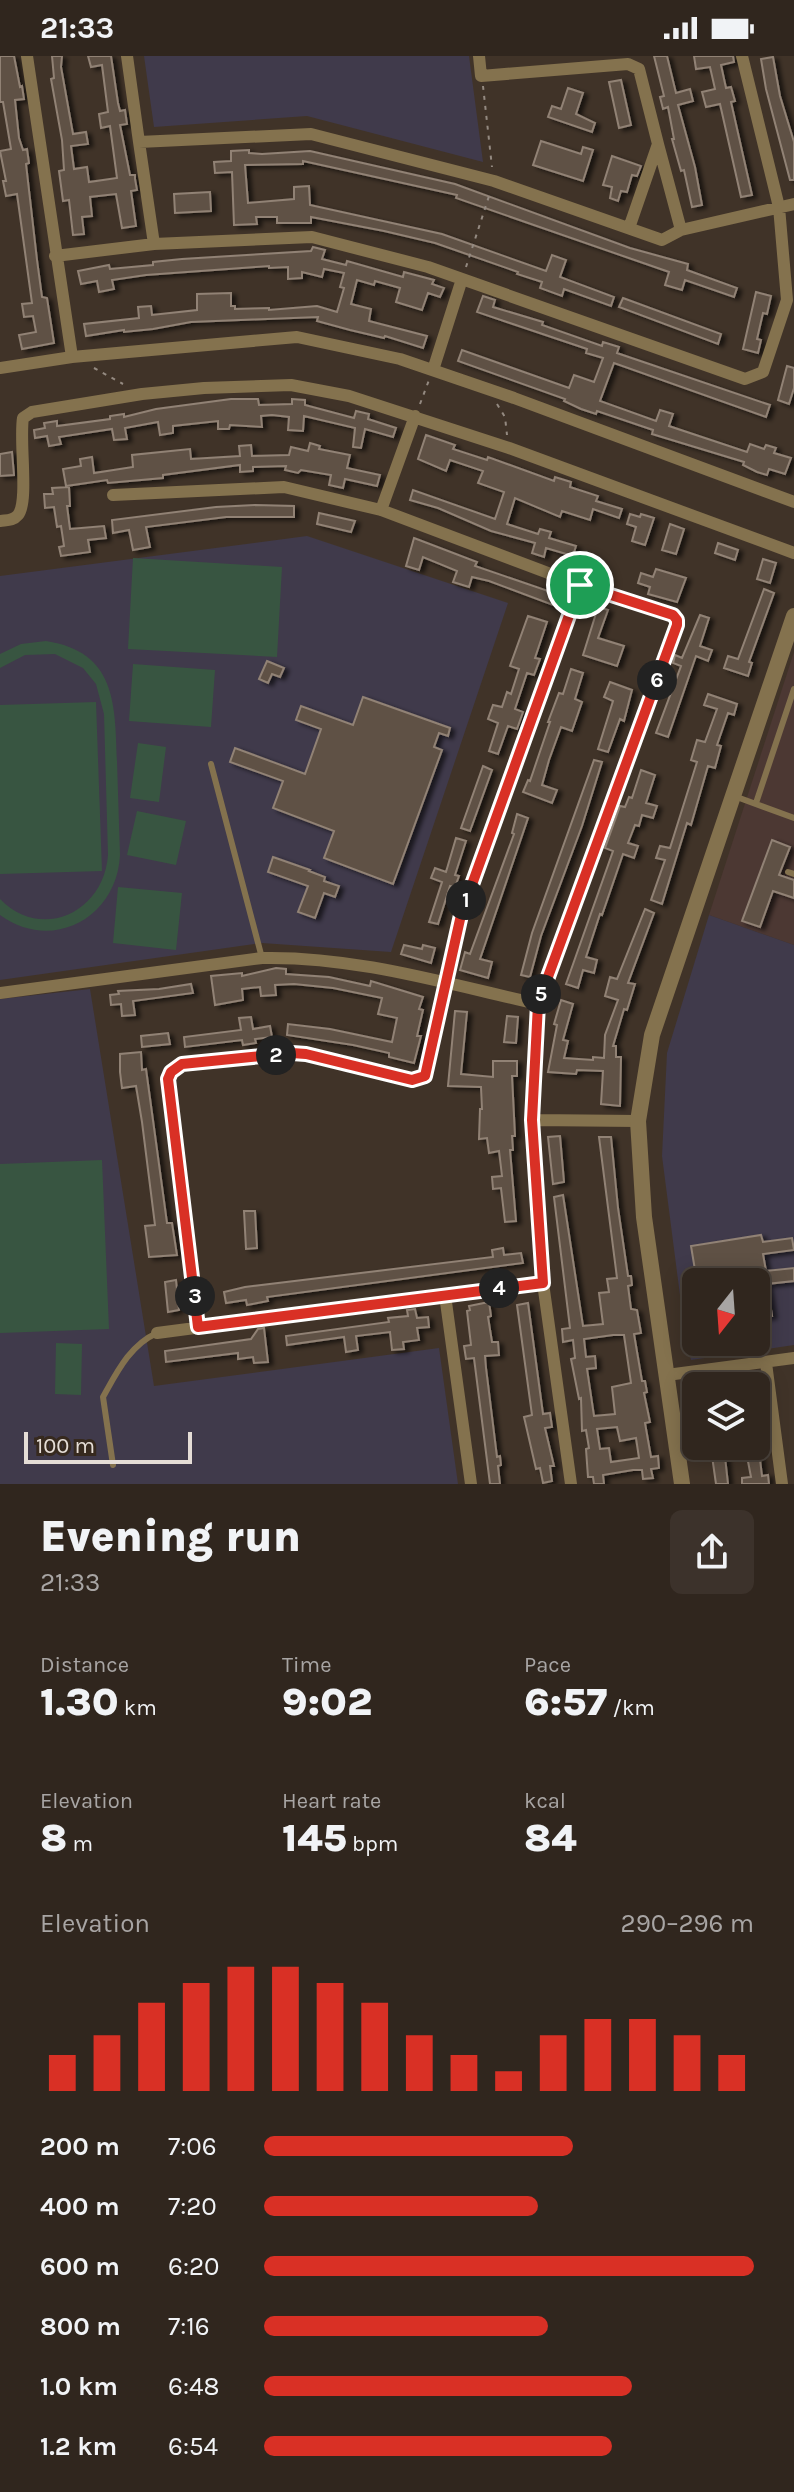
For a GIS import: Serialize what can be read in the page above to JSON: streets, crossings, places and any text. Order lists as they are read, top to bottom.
{
  "scale_bar": "100 m",
  "north": "bottom",
  "page": {
    "status": "21:33",
    "pins": [
      "6",
      "1",
      "5",
      "2",
      "4",
      "3"
    ],
    "scale": "100 m",
    "heading": ["Evening run", "21:33"],
    "stats": [
      ["Distance", "1.30 km"],
      ["Time", "9:02"],
      ["Pace", "6:57 /km"],
      ["Elevation", "8 m"],
      ["Heart rate", "145 bpm"],
      ["kcal", "84"]
    ],
    "chart": ["Elevation", "290–296 m"],
    "list": [
      {
        "name": "200 m",
        "note": "7:06"
      },
      {
        "name": "400 m",
        "note": "7:20"
      },
      {
        "name": "600 m",
        "note": "6:20"
      },
      {
        "name": "800 m",
        "note": "7:16"
      },
      {
        "name": "1.0 km",
        "note": "6:48"
      },
      {
        "name": "1.2 km",
        "note": "6:54"
      }
    ]
  }
}
